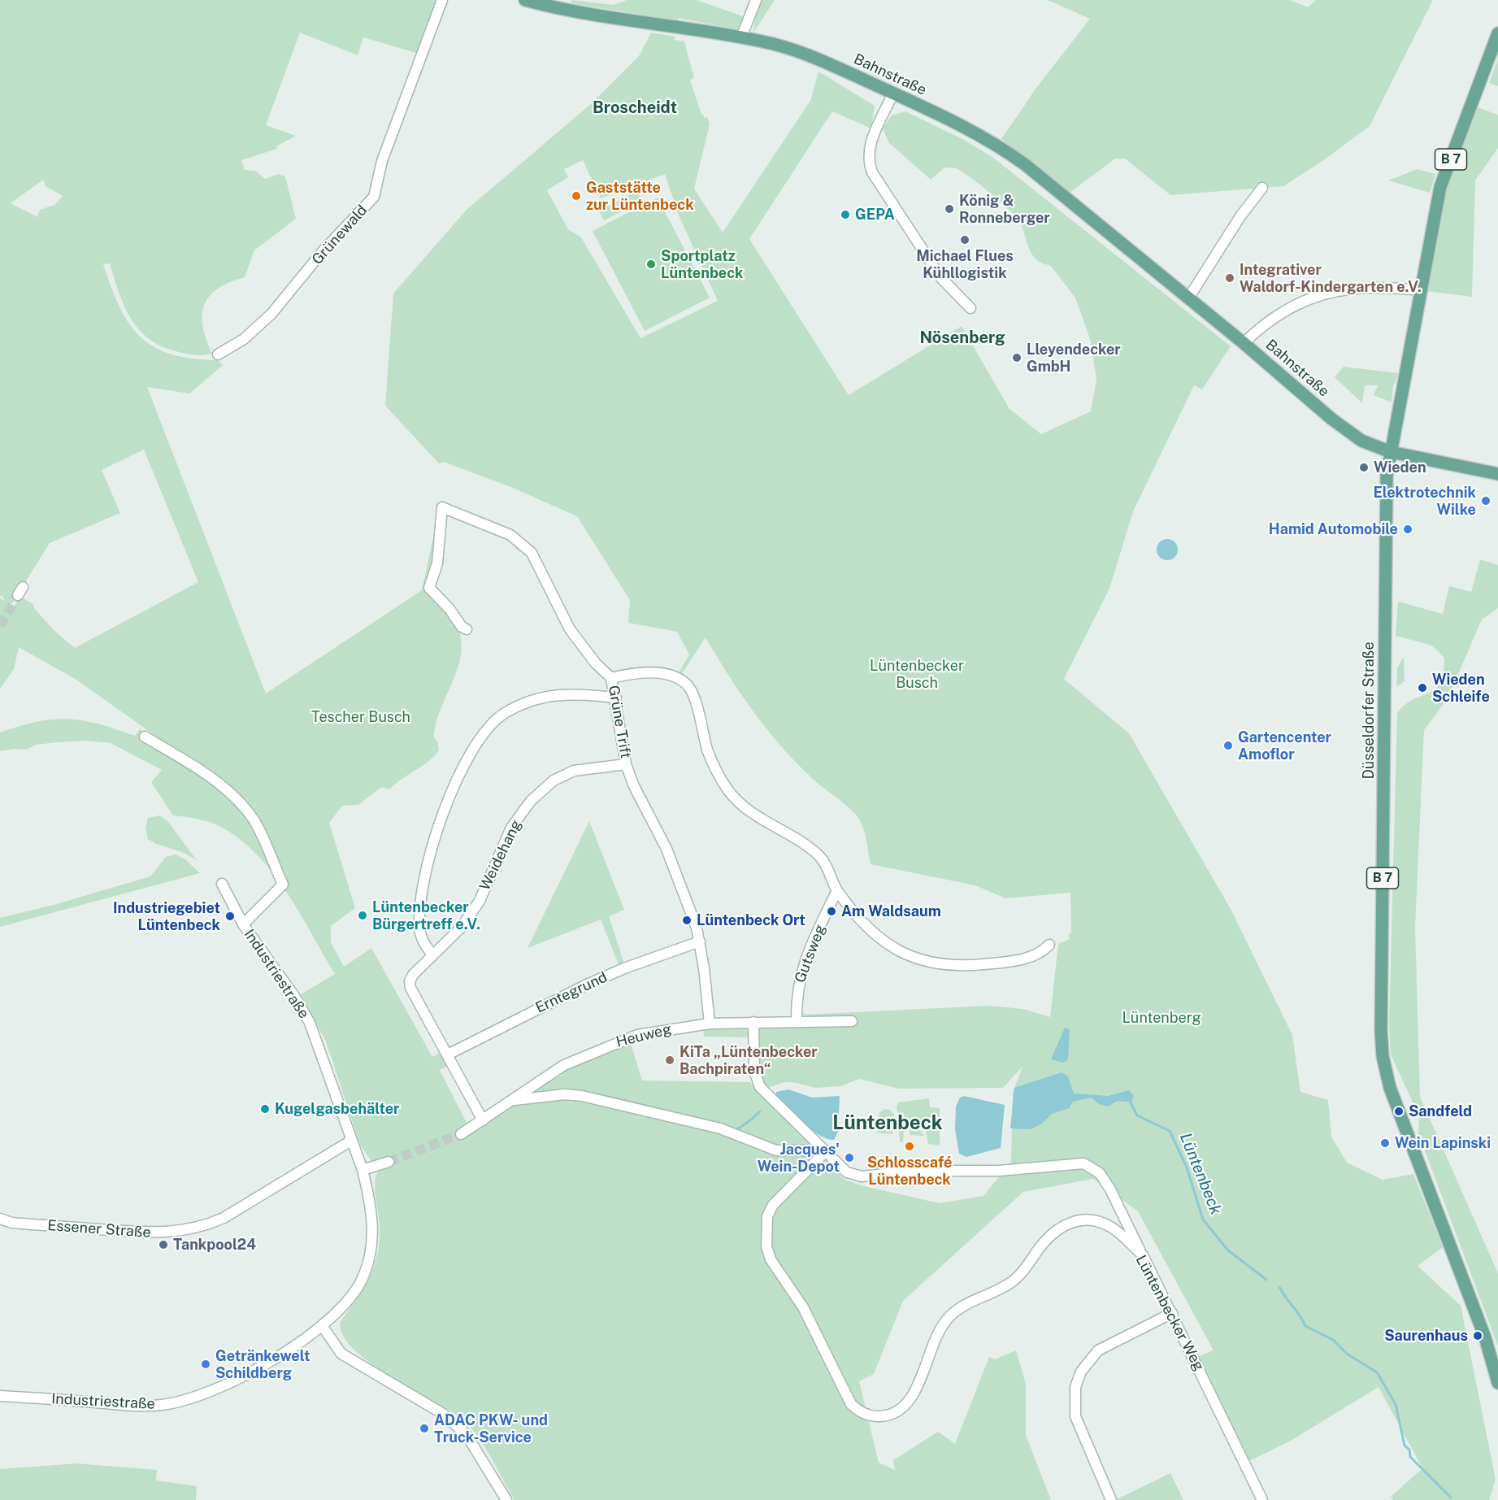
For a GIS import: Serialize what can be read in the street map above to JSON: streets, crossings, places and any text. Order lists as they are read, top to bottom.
{
  "streets": {
    "main road": ["Bahnstraße", "B 7", "Düsseldorfer Straße"],
    "street": [
      "Grünewald",
      "Grüne Trift",
      "Weidehang",
      "Gutsweg",
      "Industriestraße",
      "Erntegrund",
      "Heuweg",
      "Essener Straße",
      "Lüntenbecker Weg"
    ]
  },
  "crossings": [
    ["Bahnstraße", "Düsseldorfer Straße"],
    ["Grüne Trift", "Weidehang"],
    ["Grüne Trift", "Erntegrund"],
    ["Grüne Trift", "Heuweg"],
    ["Weidehang", "Erntegrund"],
    ["Weidehang", "Heuweg"],
    ["Gutsweg", "Heuweg"],
    ["Industriestraße", "Essener Straße"]
  ],
  "districts": ["Broscheidt", "Nösenberg", "Lüntenbeck"],
  "water": ["Lüntenbeck"],
  "parks": ["Lüntenbecker Busch", "Tescher Busch", "Lüntenberg"],
  "places": [
    "Gaststätte zur Lüntenbeck",
    "König & Ronneberger",
    "GEPA",
    "Michael Flues Kühllogistik",
    "Sportplatz Lüntenbeck",
    "Integrativer Waldorf-Kindergarten e.V.",
    "Lleyendecker GmbH",
    "Wieden",
    "Elektrotechnik Wilke",
    "Hamid Automobile",
    "Wieden Schleife",
    "Gartencenter Amoflor",
    "Am Waldsaum",
    "Lüntenbecker Bürgertreff e.V.",
    "Industriegebiet Lüntenbeck",
    "Lüntenbeck Ort",
    "KiTa „Lüntenbecker Bachpiraten“",
    "Kugelgasbehälter",
    "Sandfeld",
    "Wein Lapinski",
    "Schlosscafé Lüntenbeck",
    "Jacques' Wein-Depot",
    "Tankpool24",
    "Saurenhaus",
    "Getränkewelt Schildberg",
    "ADAC PKW- und Truck-Service"
  ]
}
